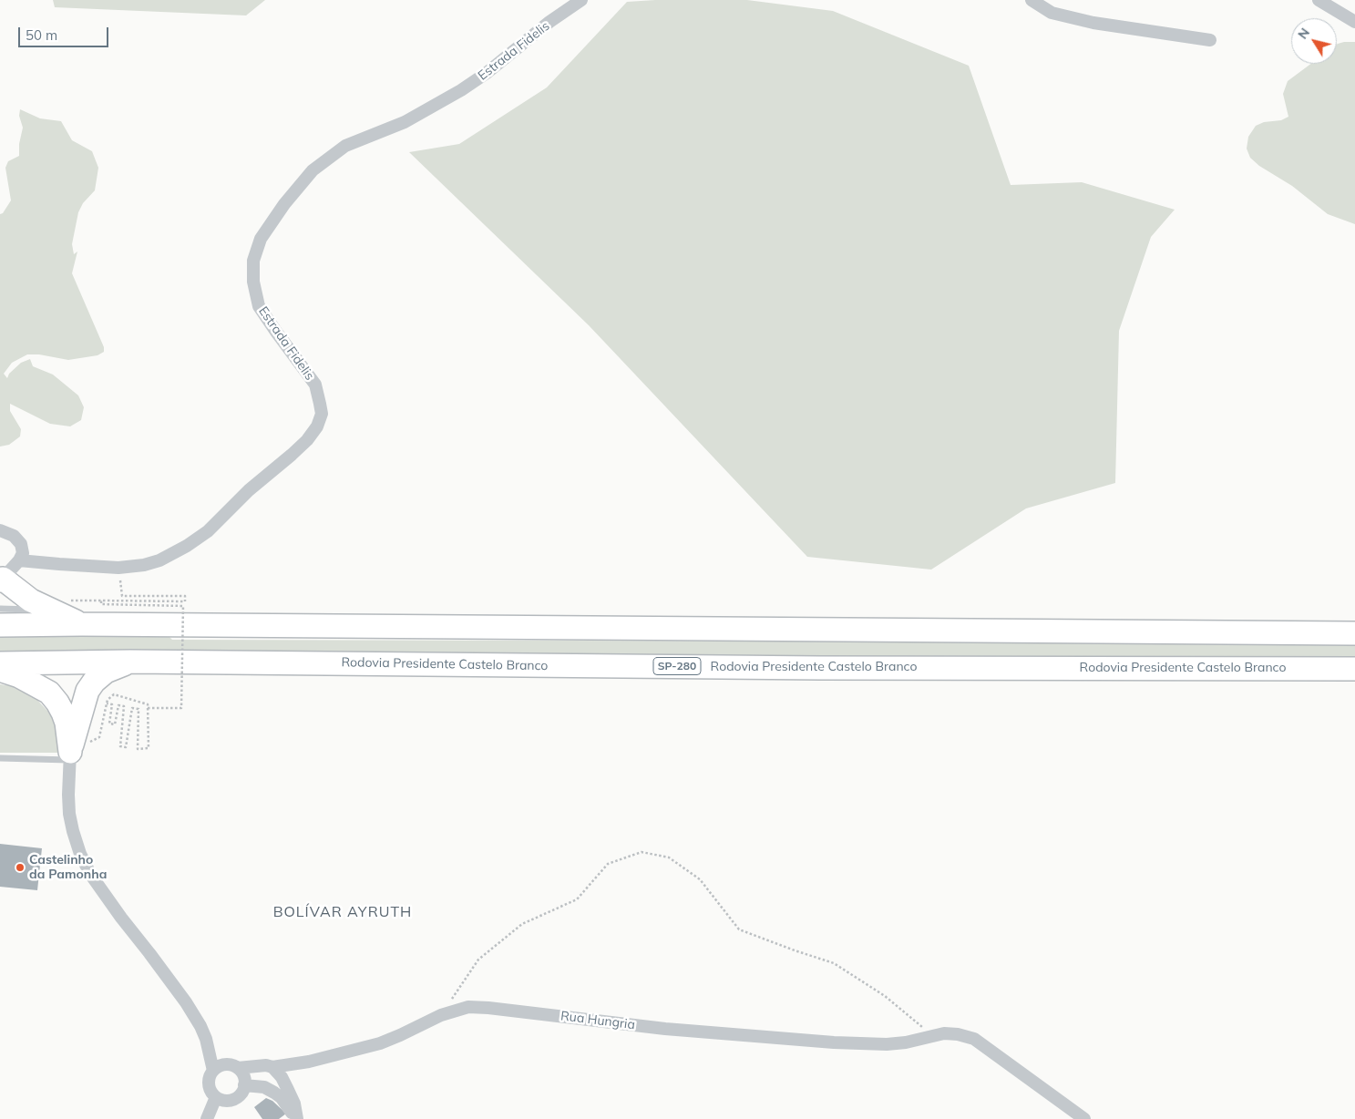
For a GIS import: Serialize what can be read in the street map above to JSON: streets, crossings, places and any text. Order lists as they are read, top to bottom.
{
  "streets": {
    "highway": ["Rodovia Presidente Castelo Branco", "SP-280"],
    "street": ["Estrada Fidelis", "Rua Hungria"]
  },
  "districts": ["BOLÍVAR AYRUTH"],
  "places": ["Castelinho da Pamonha"],
  "scale_bar": "50 m",
  "north": "top left"
}
